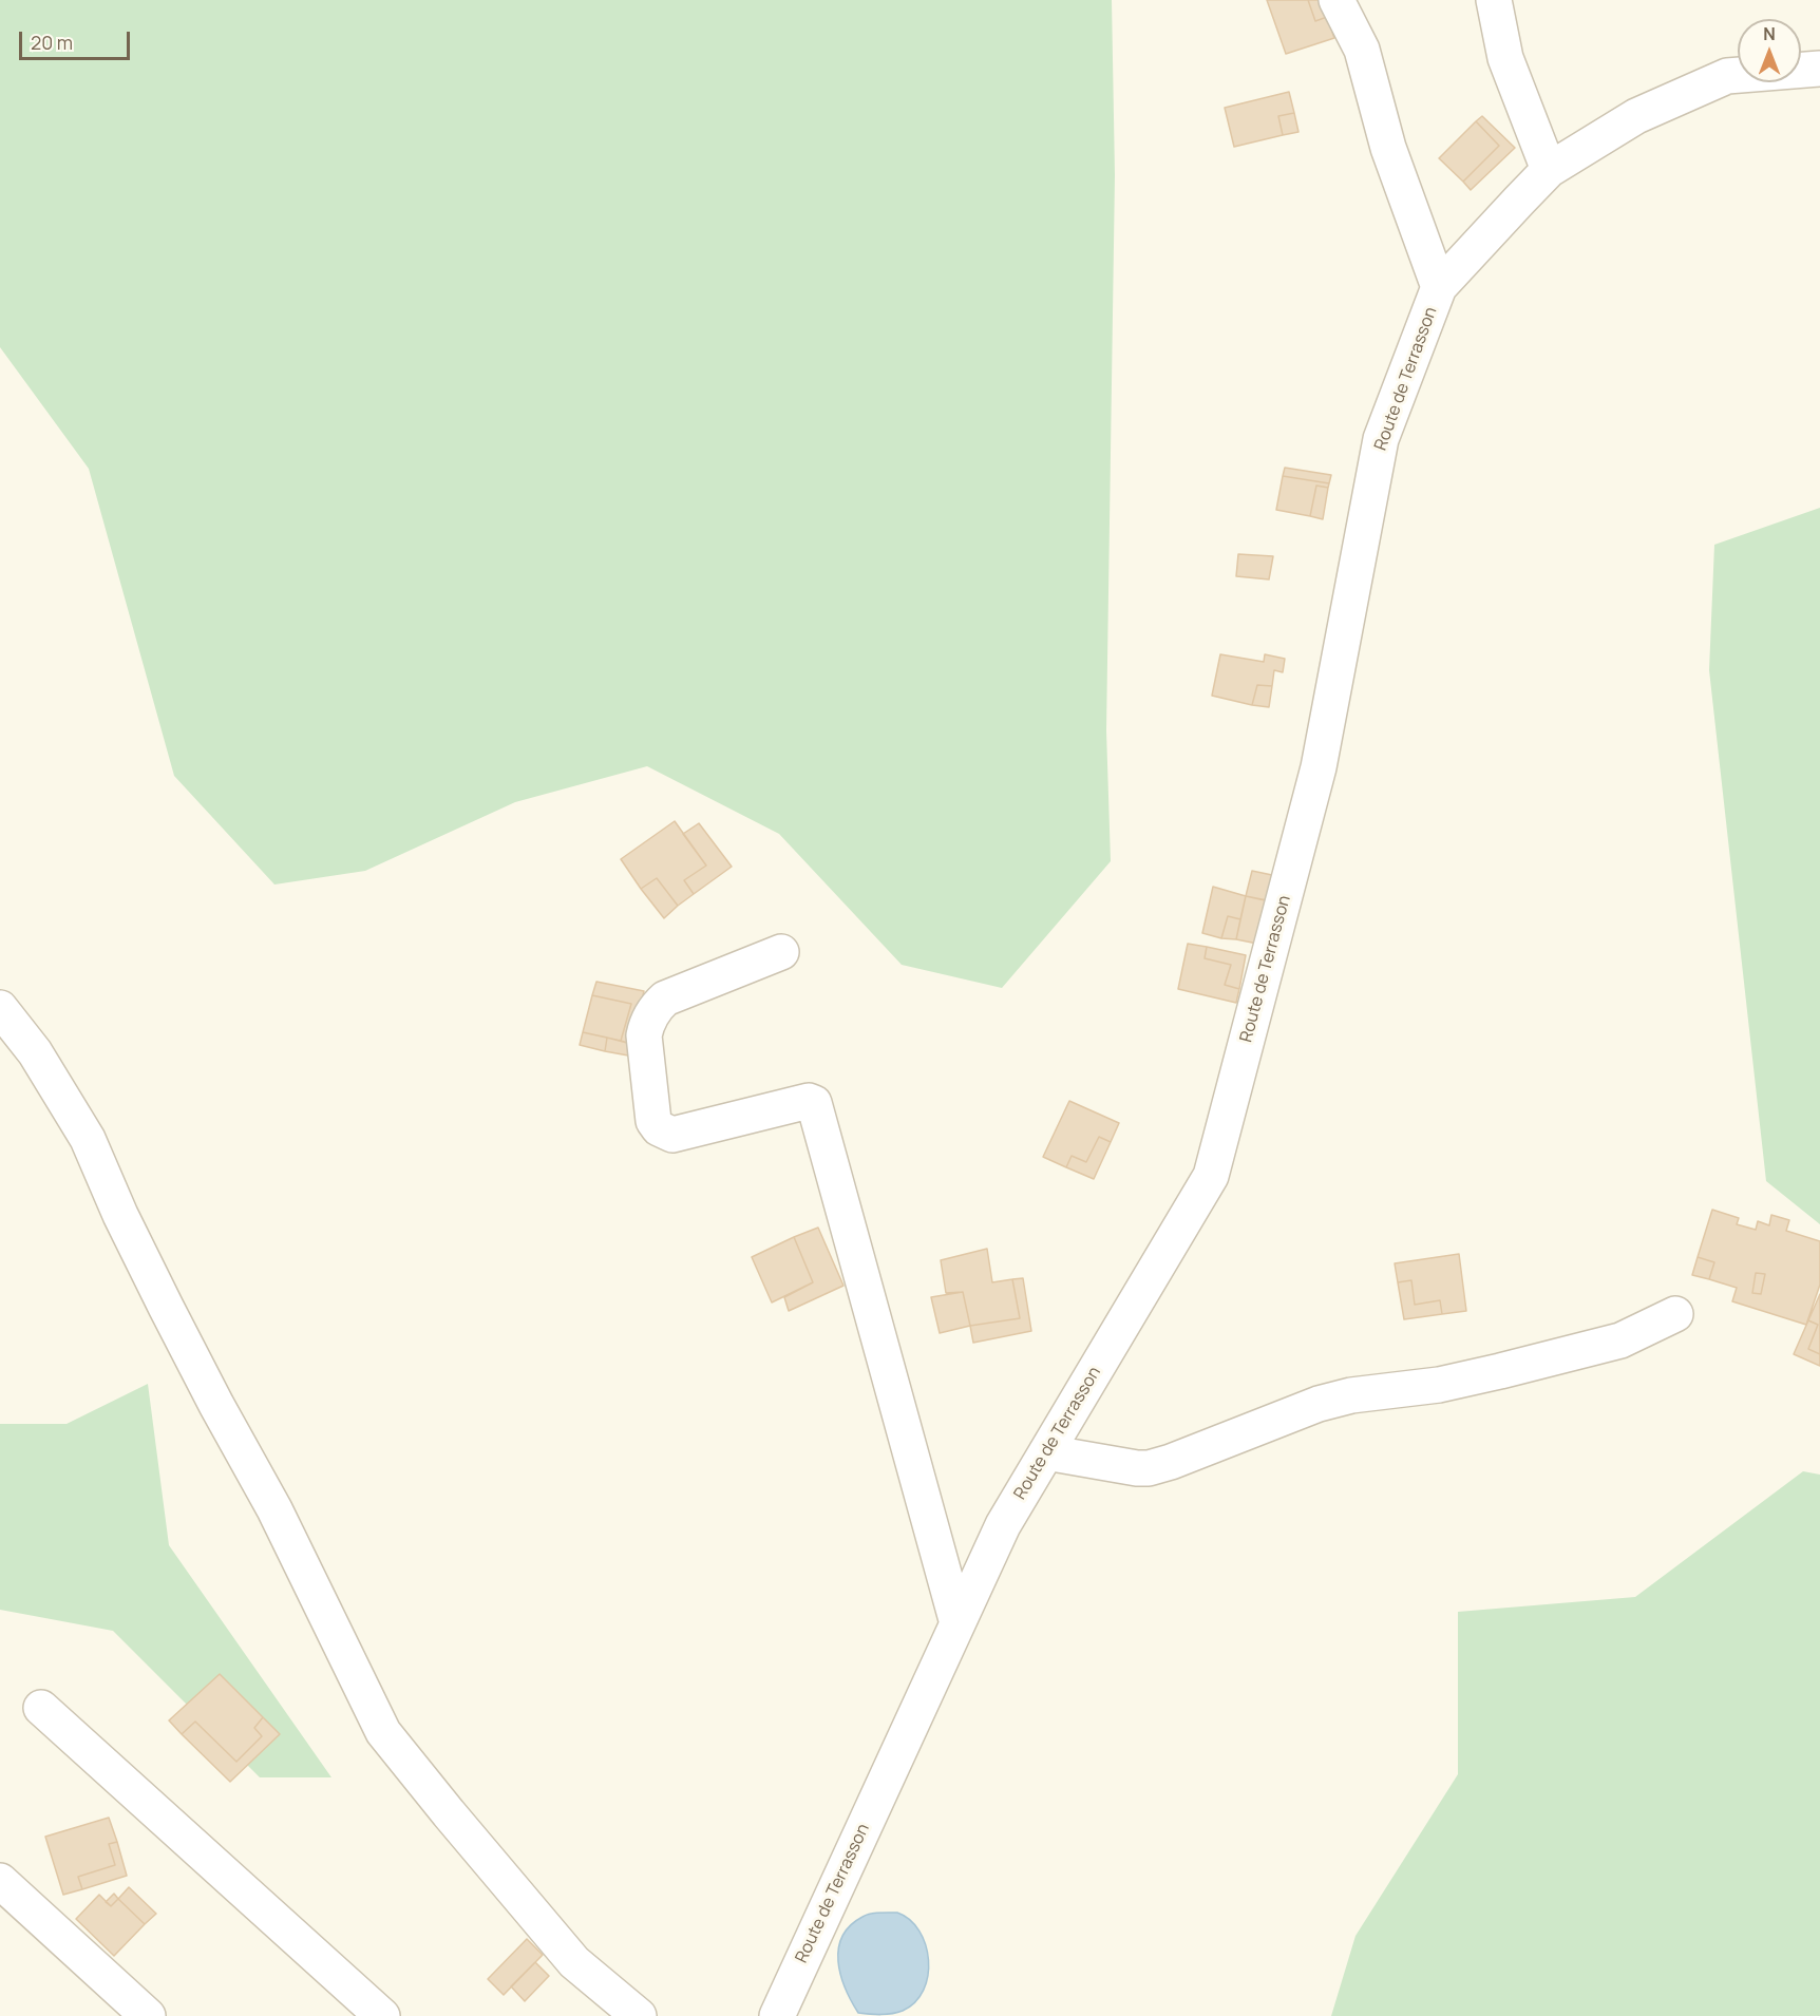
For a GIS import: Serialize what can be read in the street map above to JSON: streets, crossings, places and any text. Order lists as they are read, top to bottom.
{
  "streets": {
    "street": ["Route de Terrasson"]
  },
  "scale_bar": "20 m",
  "north": "top"
}
